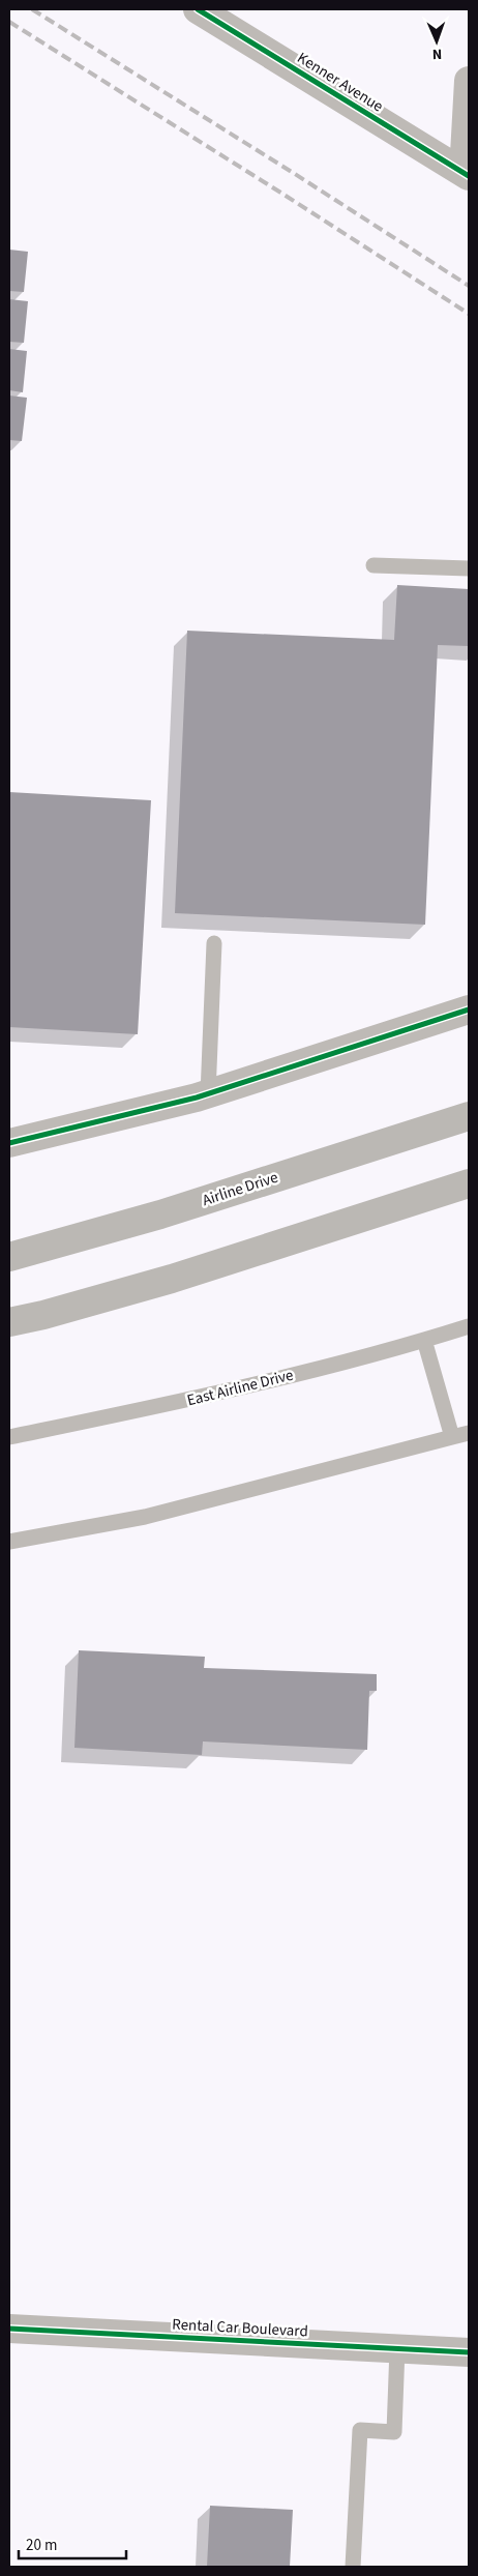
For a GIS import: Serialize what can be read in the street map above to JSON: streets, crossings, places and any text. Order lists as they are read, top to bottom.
{
  "streets": {
    "highway": ["Airline Drive"],
    "street": ["Kenner Avenue", "Rental Car Boulevard"],
    "lane": ["East Airline Drive"]
  },
  "scale_bar": "20 m",
  "north": "bottom"
}
